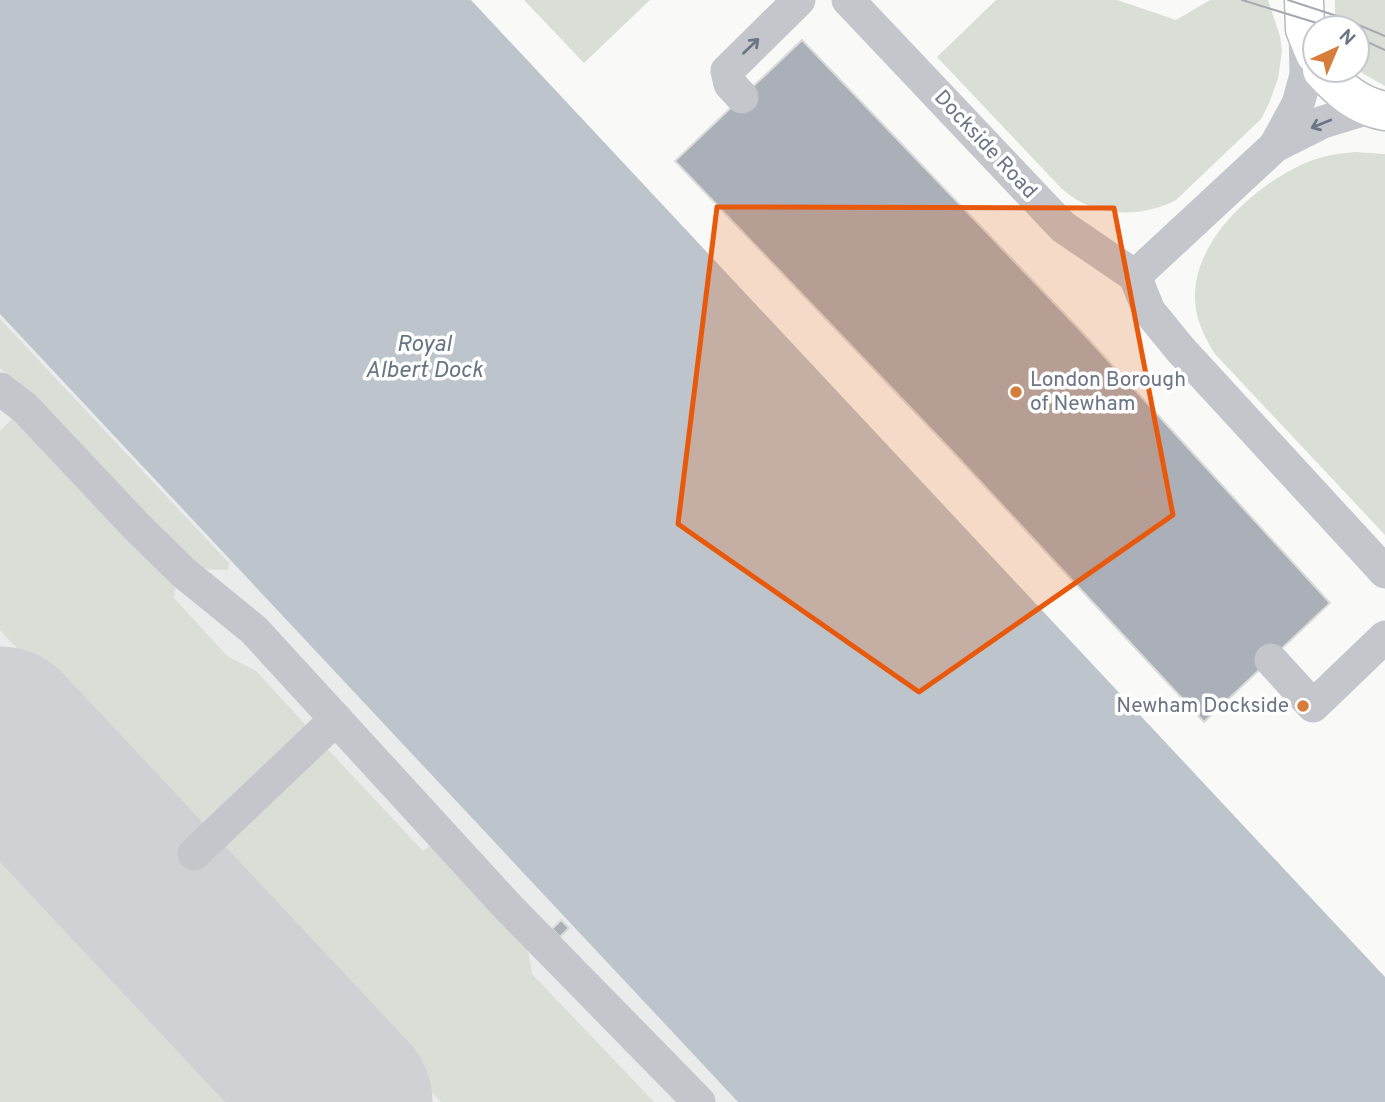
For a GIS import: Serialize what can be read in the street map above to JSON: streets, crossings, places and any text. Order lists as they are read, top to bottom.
{
  "streets": {
    "street": ["Dockside Road"]
  },
  "water": ["Royal Albert Dock"],
  "places": ["London Borough of Newham", "Newham Dockside"],
  "north": "top right"
}
